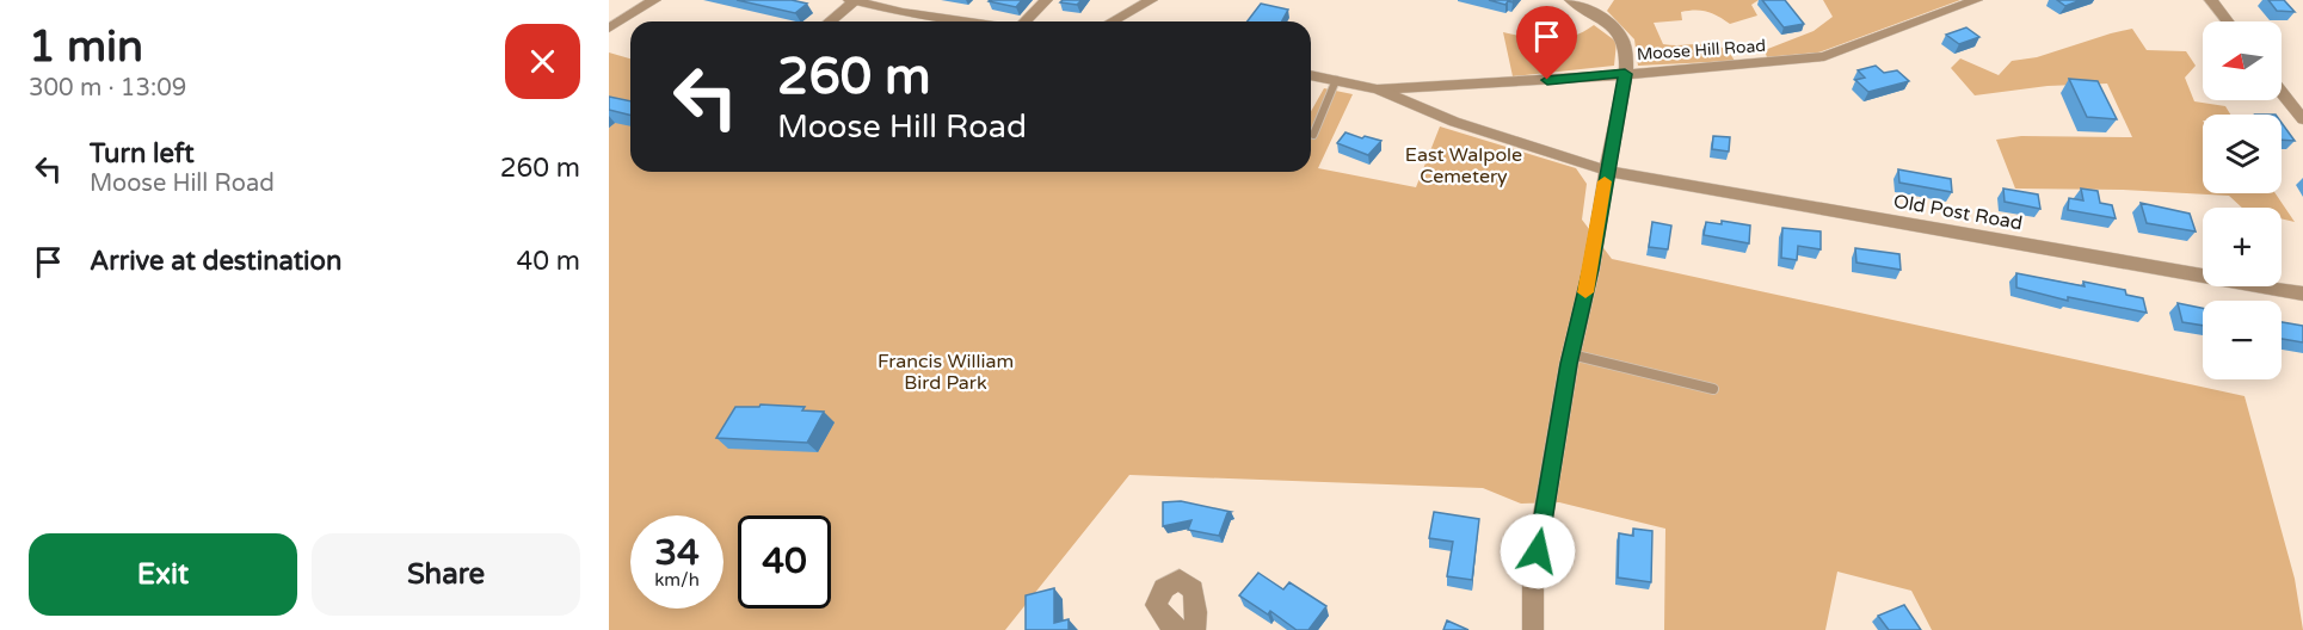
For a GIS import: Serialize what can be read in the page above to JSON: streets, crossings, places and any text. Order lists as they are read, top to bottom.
{
  "streets": {
    "street": ["Moose Hill Road", "Old Post Road"]
  },
  "crossings": [
    ["Moose Hill Road", "Old Post Road"]
  ],
  "parks": ["East Walpole Cemetery", "Francis William Bird Park"],
  "north": "left",
  "page": {
    "heading": ["1 min", "300 m · 13:09"],
    "map_buttons": ["+", "−"],
    "turn": ["260 m", "Moose Hill Road"],
    "list": [
      {
        "name": "Turn left",
        "note": "Moose Hill Road",
        "value": "260 m"
      },
      {
        "name": "Arrive at destination",
        "value": "40 m"
      }
    ],
    "speed": "34 km/h",
    "limit": "40",
    "buttons": ["Exit", "Share"]
  }
}
